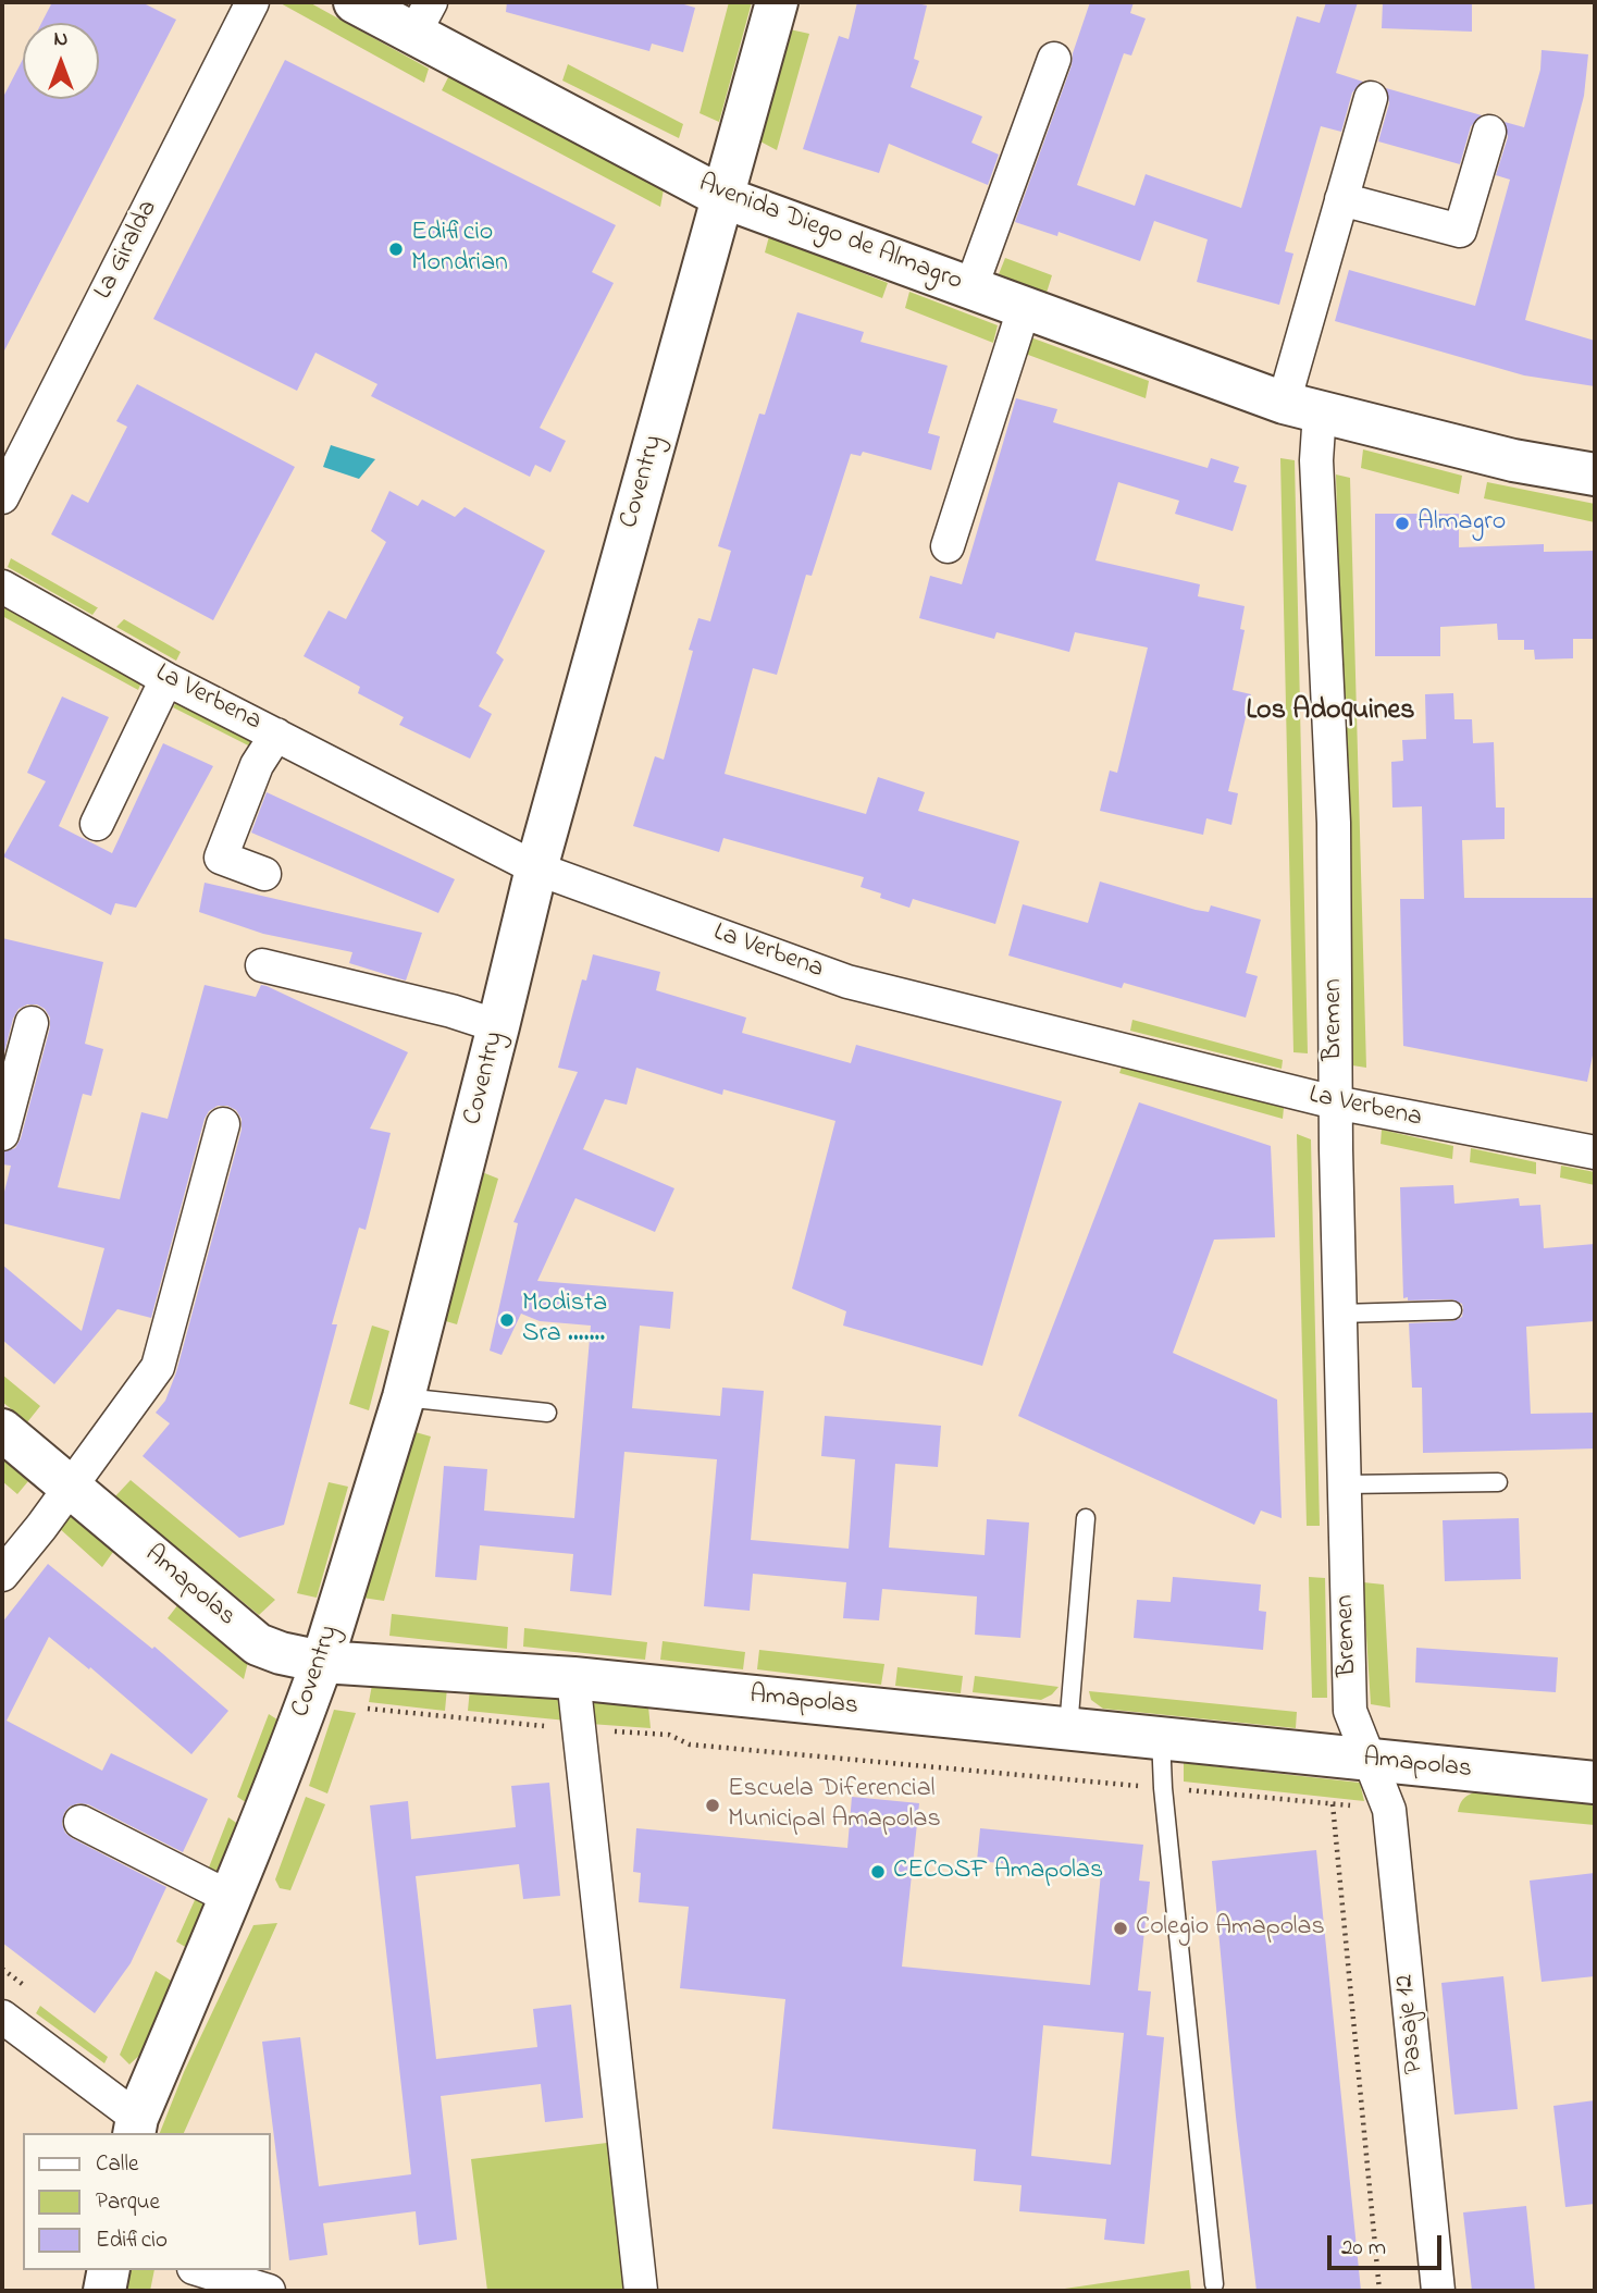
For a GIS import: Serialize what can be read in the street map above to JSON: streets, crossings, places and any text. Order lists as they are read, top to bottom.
{
  "streets": {
    "street": [
      "Avenida Diego de Almagro",
      "La Giralda",
      "Coventry",
      "La Verbena",
      "Bremen",
      "Amapolas",
      "Pasaje 12"
    ]
  },
  "crossings": [
    ["Avenida Diego de Almagro", "Coventry"],
    ["Avenida Diego de Almagro", "Bremen"],
    ["Coventry", "La Verbena"],
    ["Coventry", "Amapolas"],
    ["La Verbena", "Bremen"],
    ["Bremen", "Amapolas"],
    ["Bremen", "Pasaje 12"],
    ["Amapolas", "Pasaje 12"]
  ],
  "districts": ["Los Adoquines"],
  "places": [
    "Edificio Mondrian",
    "Almagro",
    "Modista Sra .......",
    "Escuela Diferencial Municipal Amapolas",
    "CECOSF Amapolas",
    "Colegio Amapolas"
  ],
  "legend": ["Calle", "Parque", "Edificio"],
  "scale_bar": "20 m",
  "north": "top"
}
